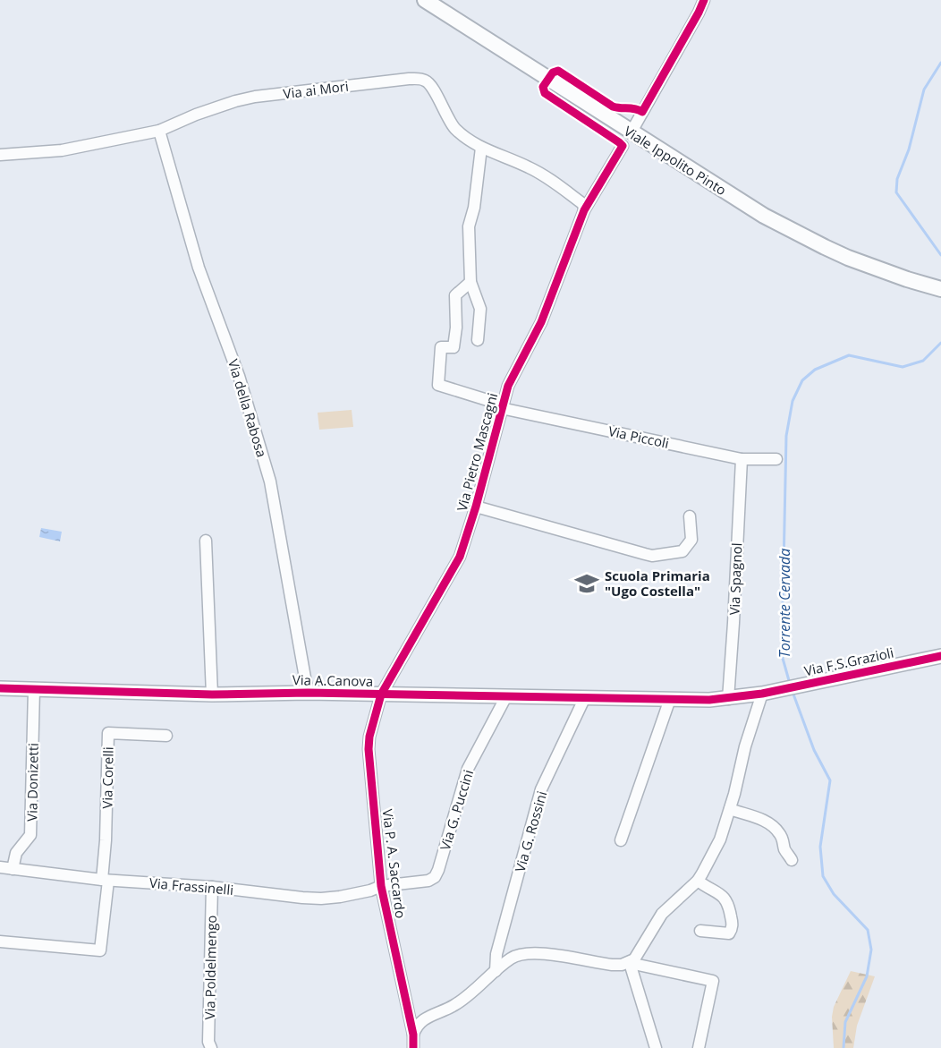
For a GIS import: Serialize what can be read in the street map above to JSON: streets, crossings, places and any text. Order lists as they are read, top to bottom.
{
  "streets": {
    "main road": ["Viale Ippolito Pinto"],
    "street": [
      "Via ai Mori",
      "Via della Rabosa",
      "Via Piccoli",
      "Via Pietro Mascagni",
      "Via Spagnol",
      "Via F.S.Grazioli",
      "Via A.Canova",
      "Via Corelli",
      "Via Donizetti",
      "Via G. Puccini",
      "Via G. Rossini",
      "Via P. A. Saccardo",
      "Via Frassinelli",
      "Via Poldelmengo"
    ]
  },
  "crossings": [
    ["Via ai Mori", "Via della Rabosa"],
    ["Via ai Mori", "Via Pietro Mascagni"],
    ["Via della Rabosa", "Via A.Canova"],
    ["Via Piccoli", "Via Pietro Mascagni"],
    ["Via Piccoli", "Via Spagnol"],
    ["Via Pietro Mascagni", "Via A.Canova"],
    ["Via Pietro Mascagni", "Via P. A. Saccardo"],
    ["Via Spagnol", "Via A.Canova"],
    ["Via F.S.Grazioli", "Via A.Canova"],
    ["Via A.Canova", "Via Donizetti"],
    ["Via A.Canova", "Via G. Puccini"],
    ["Via A.Canova", "Via G. Rossini"],
    ["Via A.Canova", "Via P. A. Saccardo"],
    ["Via Corelli", "Via Frassinelli"],
    ["Via Donizetti", "Via Frassinelli"],
    ["Via G. Puccini", "Via P. A. Saccardo"],
    ["Via G. Puccini", "Via Frassinelli"],
    ["Via P. A. Saccardo", "Via Frassinelli"],
    ["Via Frassinelli", "Via Poldelmengo"]
  ],
  "water": ["Torrente Cervada"],
  "places": {
    "school or university": ["Scuola Primaria \"Ugo Costella\""]
  }
}
